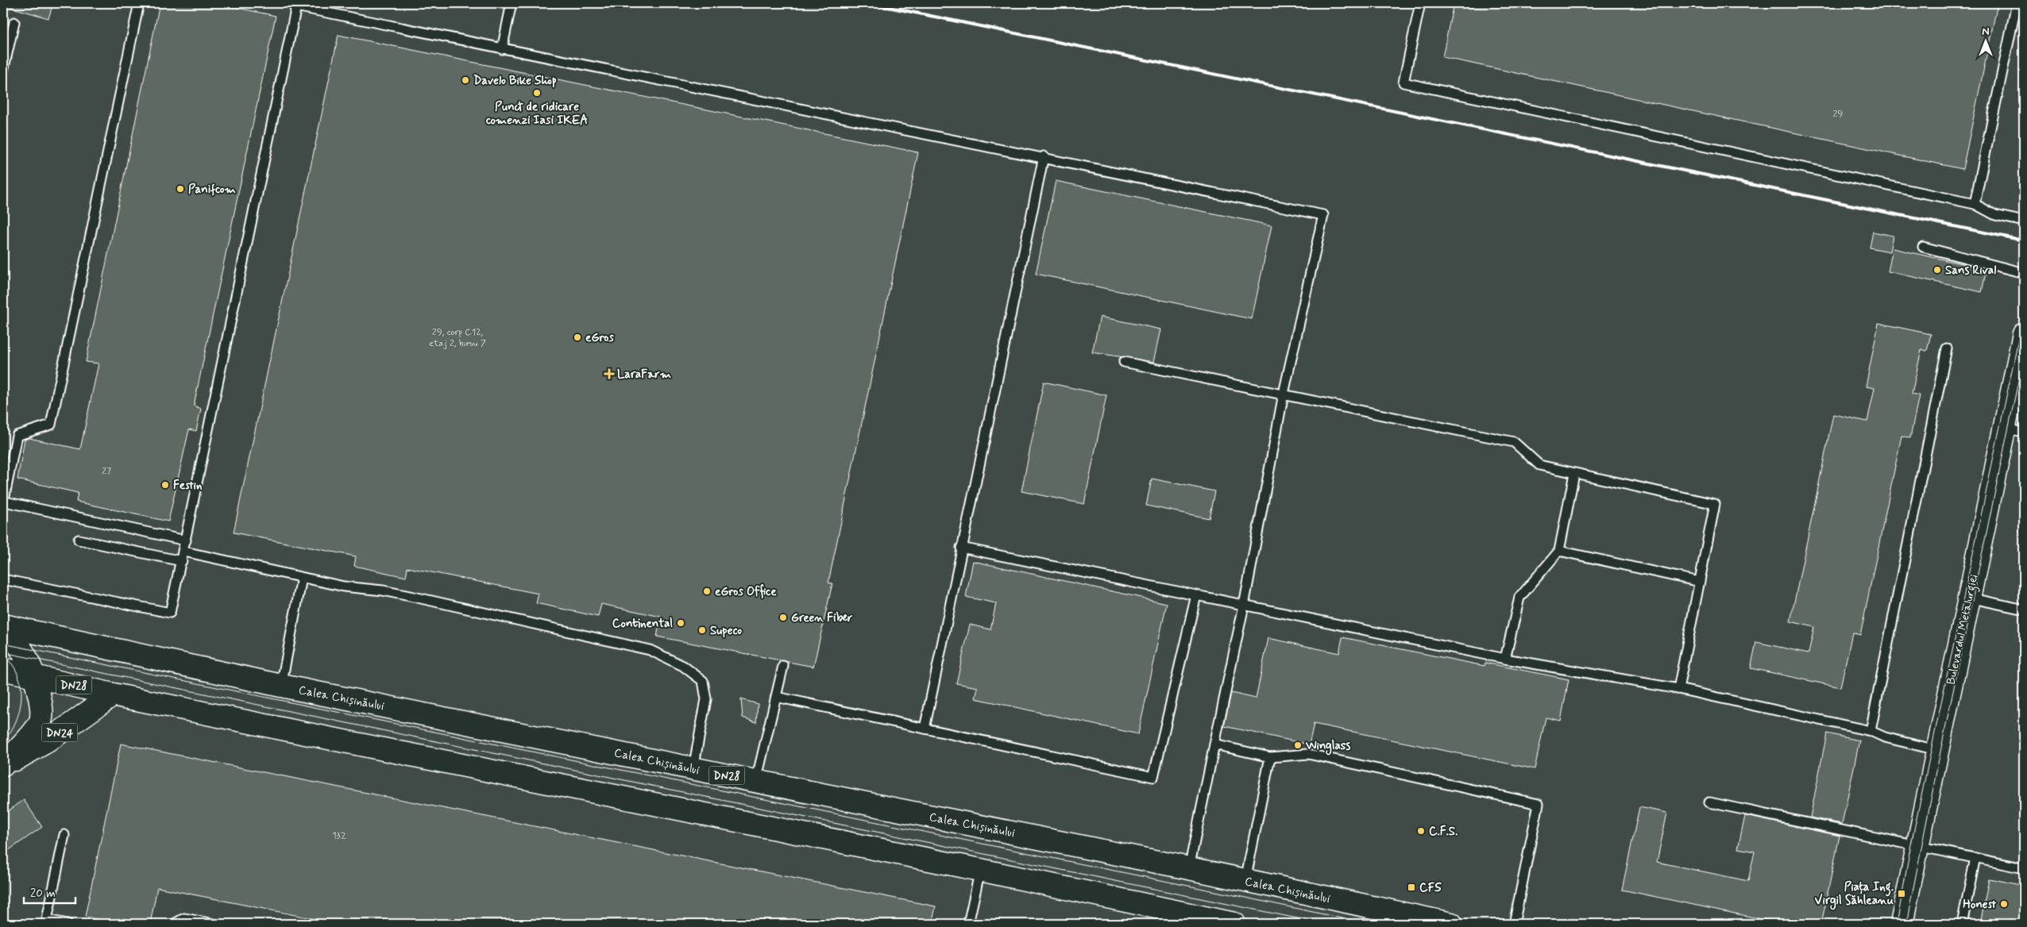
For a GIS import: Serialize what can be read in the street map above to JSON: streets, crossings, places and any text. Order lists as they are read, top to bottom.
{
  "streets": {
    "main road": [
      "Bulevardul Metalurgiei",
      "DN28",
      "Calea Chișinăului",
      "DN24"
    ]
  },
  "crossings": [
    ["DN28", "DN24"],
    ["Calea Chișinăului", "DN24"]
  ],
  "places": {
    "other": [
      "Davelo Bike Shop",
      "Punct de ridicare comenzi Iasi IKEA",
      "Panifcom",
      "Sans Rival",
      "eGros",
      "Festin",
      "eGros Office",
      "Green Fiber",
      "Continental",
      "Supeco",
      "Winglass",
      "C.F.S.",
      "Honest"
    ],
    "health": ["LaraFarm"],
    "transit": ["CFS", "Piața Ing. Virgil Săhleanu"]
  },
  "house_numbers": [
    "29",
    "29, corp C12, etaj 2, birou 7",
    "27",
    "132"
  ],
  "scale_bar": "20 m",
  "north": "top"
}
